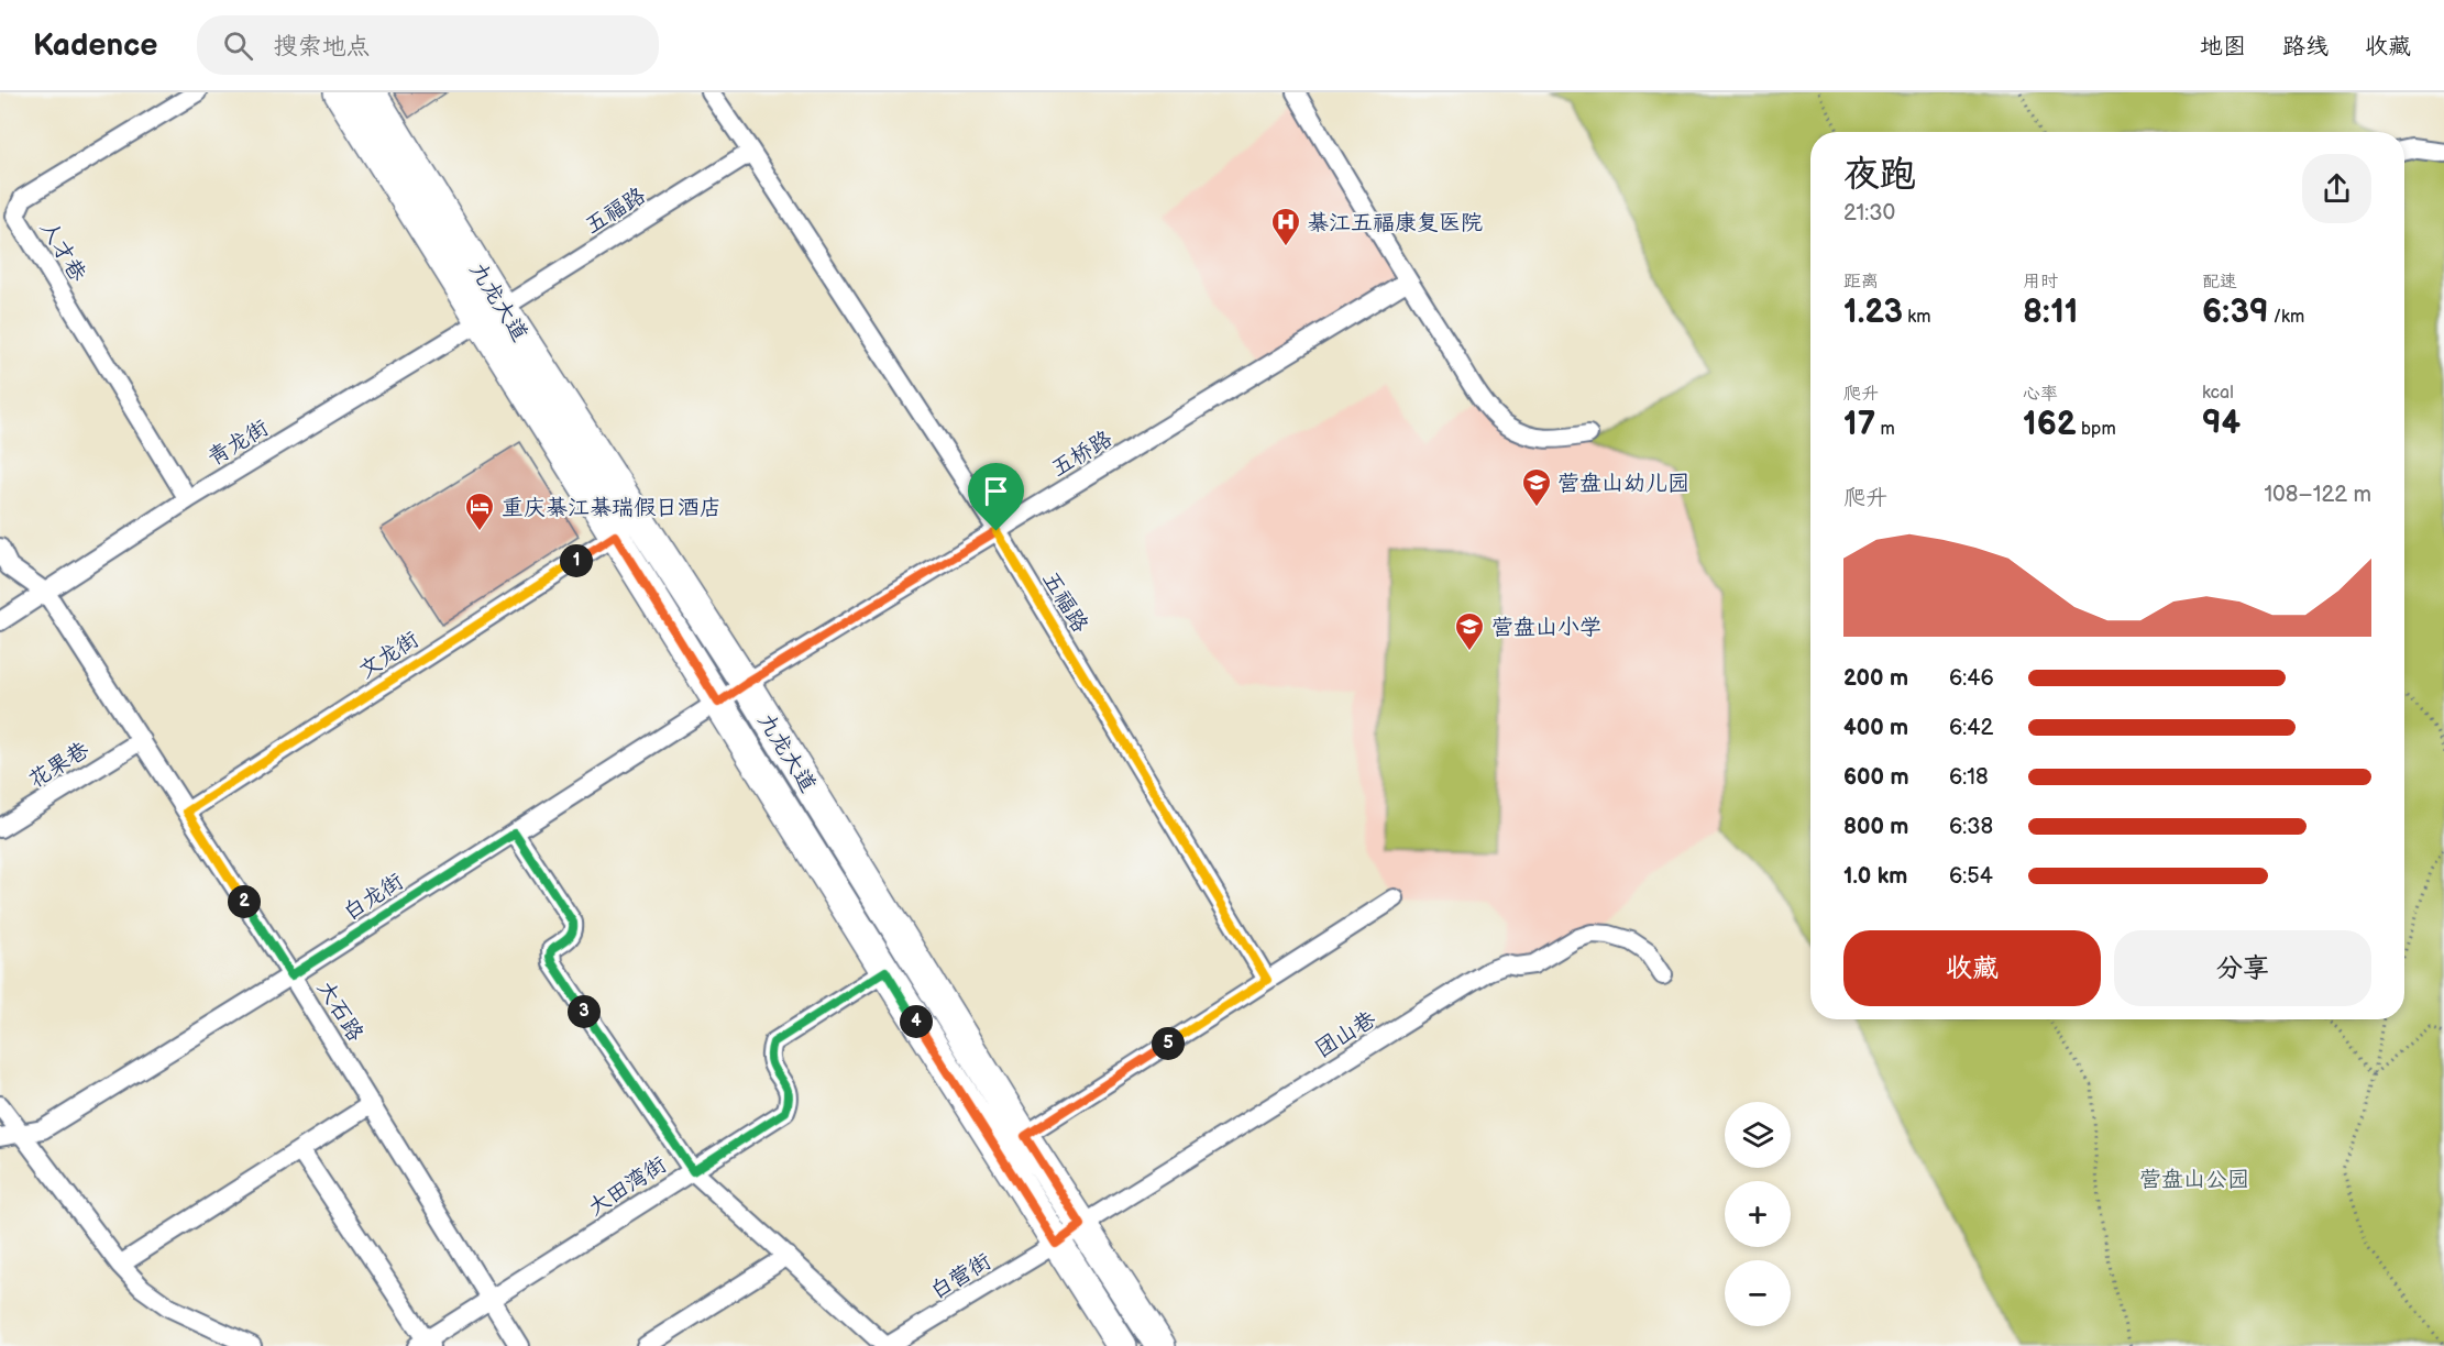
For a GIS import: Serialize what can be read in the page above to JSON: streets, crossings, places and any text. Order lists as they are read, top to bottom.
{
  "streets": {
    "main road": ["九龙大道"],
    "street": [
      "五福路",
      "人才巷",
      "青龙街",
      "五桥路",
      "文龙街",
      "花果巷",
      "白龙街",
      "大石路",
      "团山巷",
      "大田湾街",
      "白营街"
    ]
  },
  "crossings": [
    ["五福路", "九龙大道"],
    ["五福路", "青龙街"],
    ["五福路", "五桥路"],
    ["人才巷", "青龙街"],
    ["九龙大道", "青龙街"],
    ["九龙大道", "五桥路"],
    ["九龙大道", "文龙街"],
    ["九龙大道", "白龙街"],
    ["九龙大道", "团山巷"],
    ["九龙大道", "大田湾街"],
    ["九龙大道", "白营街"],
    ["青龙街", "大石路"],
    ["五桥路", "白龙街"],
    ["文龙街", "大石路"],
    ["花果巷", "大石路"],
    ["白龙街", "大石路"],
    ["大石路", "大田湾街"],
    ["团山巷", "白营街"]
  ],
  "parks": ["营盘山公园"],
  "places": {
    "hospital": ["綦江五福康复医院"],
    "school or university": ["营盘山幼儿园", "营盘山小学"],
    "hotel": ["重庆綦江綦瑞假日酒店"]
  },
  "page": {
    "header": "Kadence",
    "search": "搜索地点",
    "nav": ["地图", "路线", "收藏"],
    "heading": ["夜跑", "21:30"],
    "stats": [
      ["距离", "1.23 km"],
      ["用时", "8:11"],
      ["配速", "6:39 /km"],
      ["爬升", "17 m"],
      ["心率", "162 bpm"],
      ["kcal", "94"]
    ],
    "chart": ["爬升", "108–122 m"],
    "pins": [
      "1",
      "2",
      "3",
      "4",
      "5"
    ],
    "list": [
      {
        "name": "200 m",
        "note": "6:46"
      },
      {
        "name": "400 m",
        "note": "6:42"
      },
      {
        "name": "600 m",
        "note": "6:18"
      },
      {
        "name": "800 m",
        "note": "6:38"
      },
      {
        "name": "1.0 km",
        "note": "6:54"
      }
    ],
    "buttons": ["收藏", "分享"],
    "map_buttons": ["+", "−"]
  }
}
